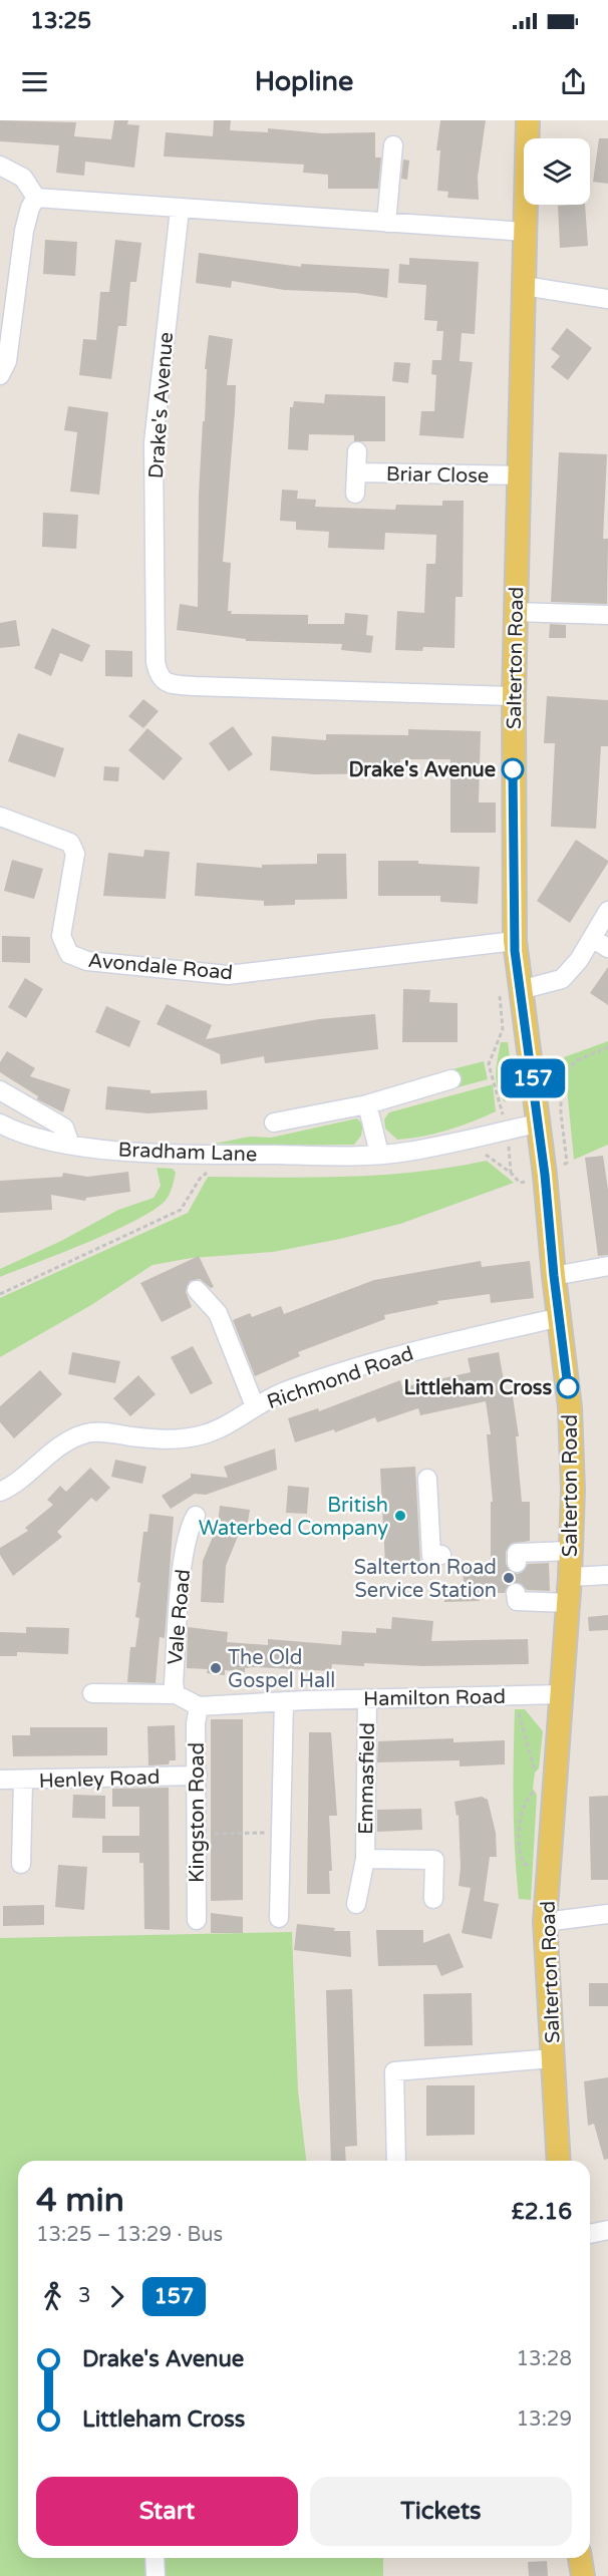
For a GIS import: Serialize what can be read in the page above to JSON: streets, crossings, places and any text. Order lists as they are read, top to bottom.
{
  "streets": {
    "main road": ["Salterton Road"],
    "street": [
      "Drake's Avenue",
      "Briar Close",
      "Avondale Road",
      "Bradham Lane",
      "Richmond Road",
      "Vale Road",
      "Hamilton Road",
      "Henley Road",
      "Emmasfield",
      "Kingston Road"
    ]
  },
  "crossings": [
    ["Drake's Avenue", "Salterton Road"],
    ["Briar Close", "Salterton Road"],
    ["Salterton Road", "Avondale Road"],
    ["Salterton Road", "Bradham Lane"],
    ["Salterton Road", "Richmond Road"],
    ["Salterton Road", "Hamilton Road"],
    ["Vale Road", "Hamilton Road"],
    ["Vale Road", "Kingston Road"],
    ["Hamilton Road", "Emmasfield"],
    ["Hamilton Road", "Kingston Road"],
    ["Henley Road", "Kingston Road"]
  ],
  "places": [
    "Drake's Avenue",
    "Littleham Cross",
    "British Waterbed Company",
    "Salterton Road Service Station",
    "The Old Gospel Hall"
  ],
  "lines": ["bus line 157"],
  "page": {
    "status": "13:25",
    "header": "Hopline",
    "on_map": "157",
    "heading": ["4 min", "13:25 – 13:29 · Bus", "£2.16"],
    "legs": ["3", "157"],
    "list": [
      {
        "name": "Drake's Avenue",
        "value": "13:28"
      },
      {
        "name": "Littleham Cross",
        "value": "13:29"
      }
    ],
    "buttons": ["Start", "Tickets"]
  }
}
